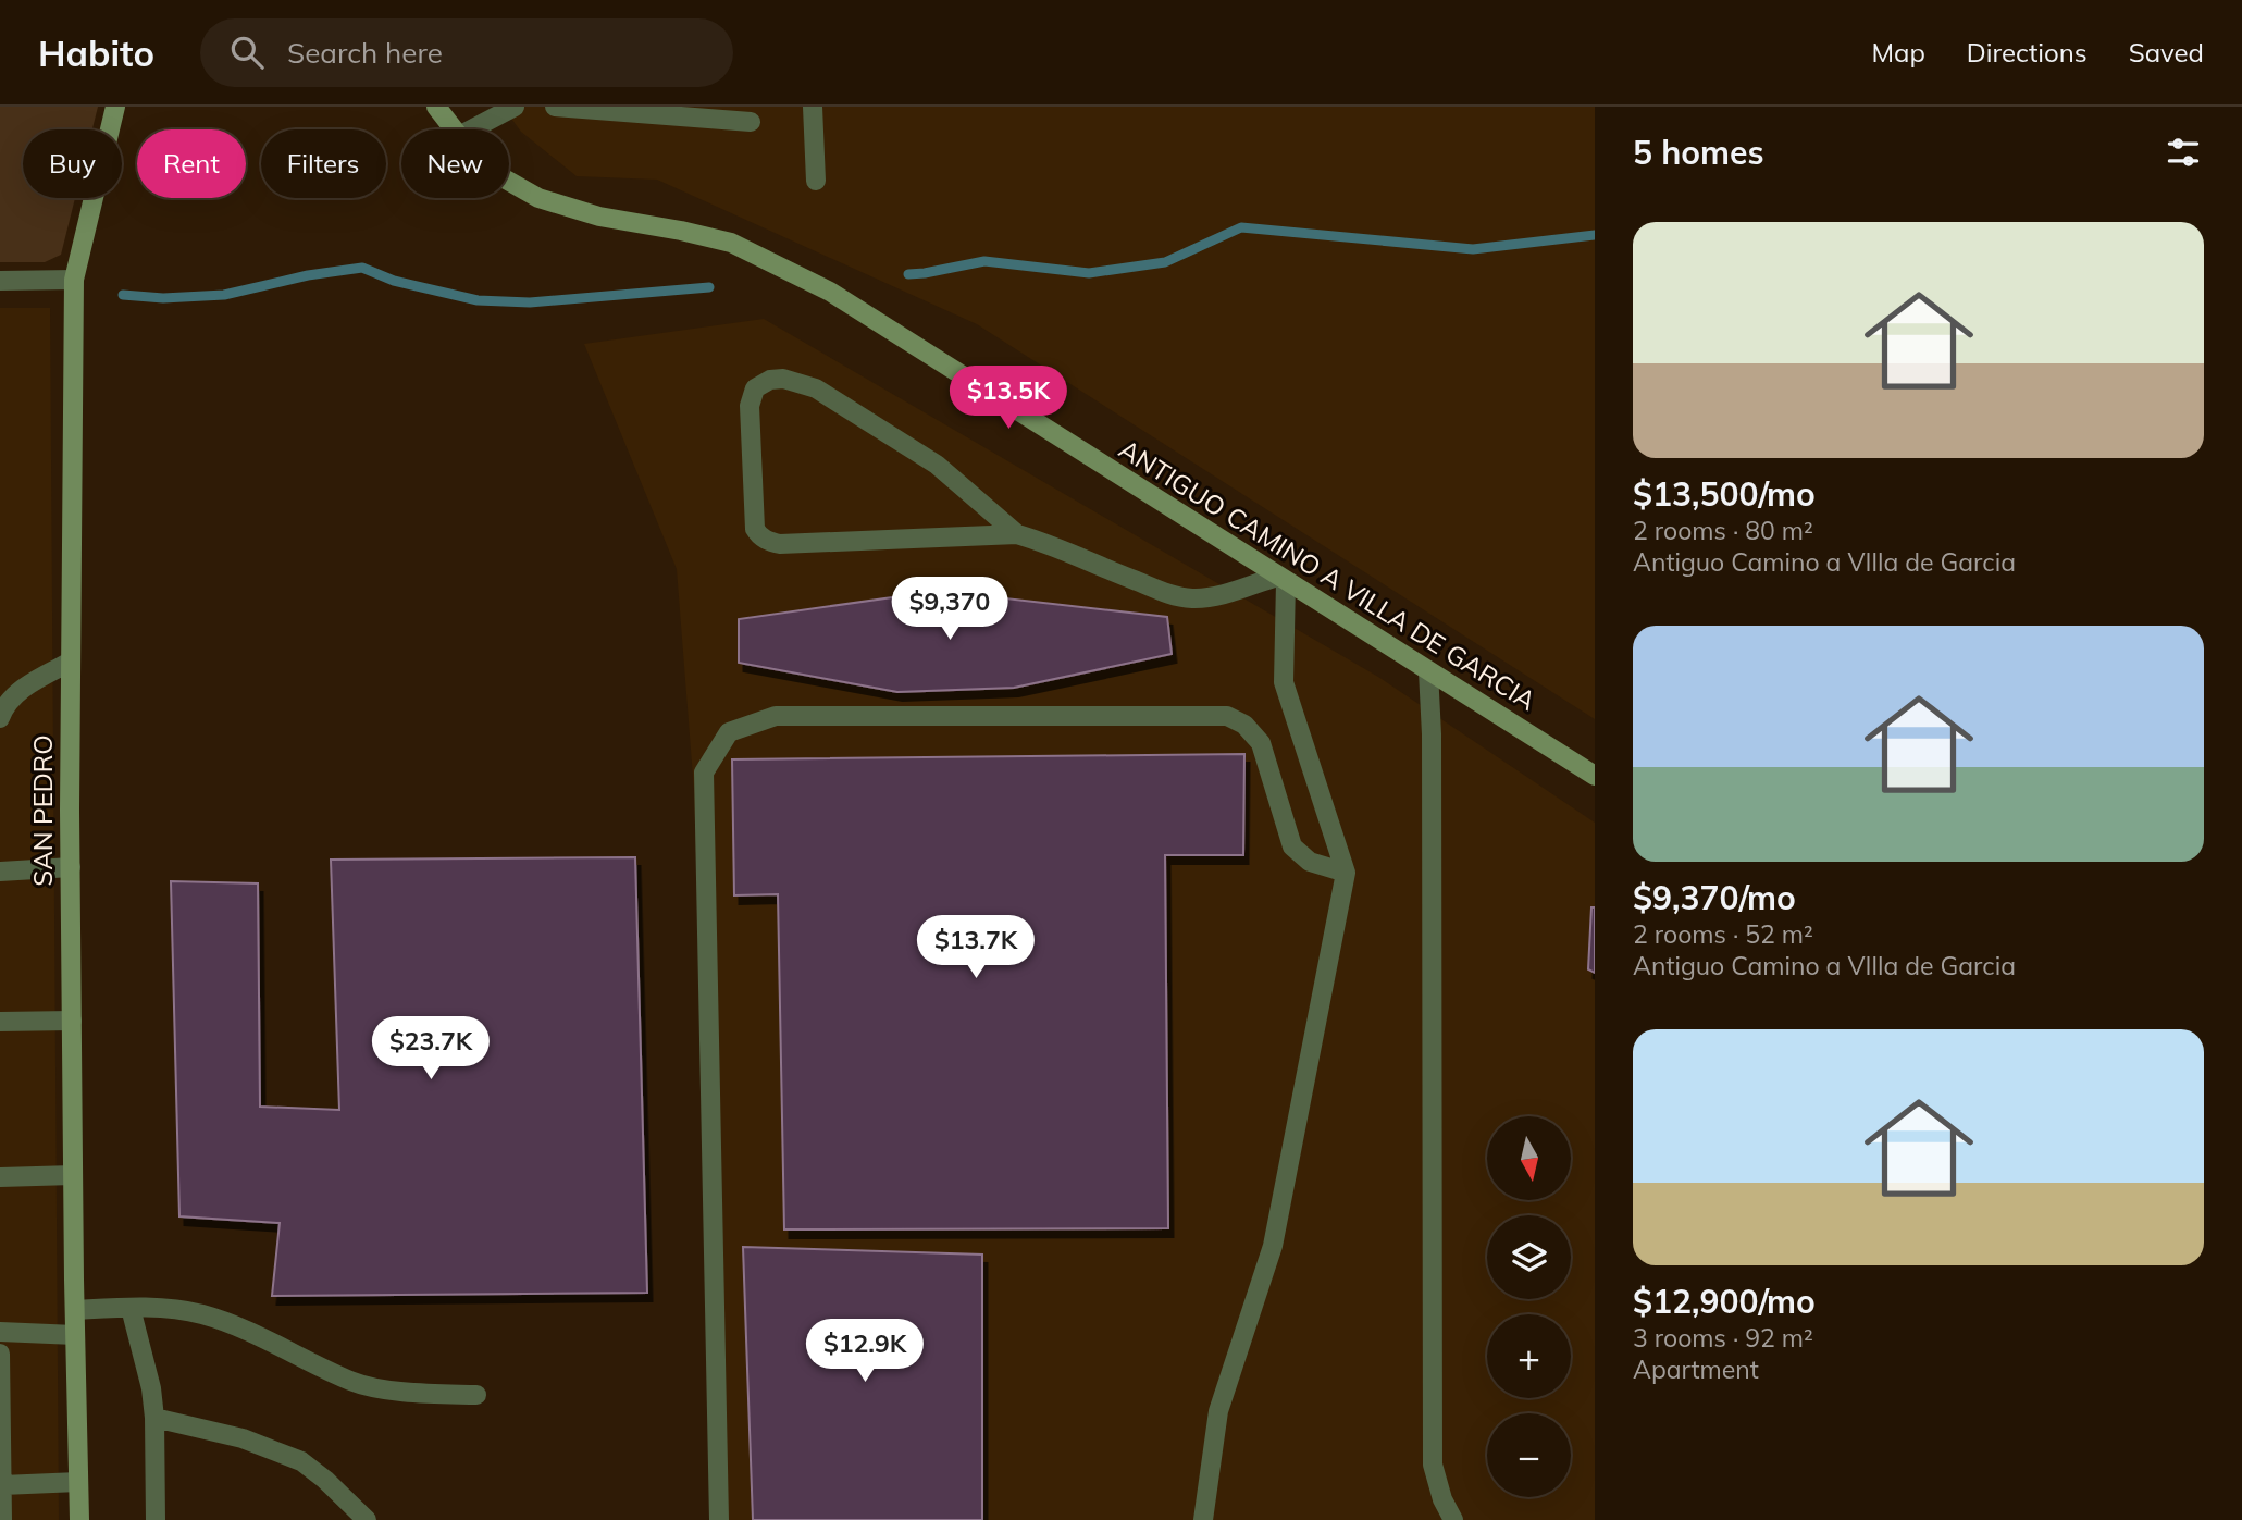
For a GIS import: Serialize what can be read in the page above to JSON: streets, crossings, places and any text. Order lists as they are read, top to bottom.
{
  "streets": {
    "main road": ["ANTIGUO CAMINO A VILLA DE GARCIA", "SAN PEDRO"]
  },
  "north": "bottom",
  "page": {
    "header": "Habito",
    "search": "Search here",
    "nav": ["Map", "Directions", "Saved"],
    "heading": "5 homes",
    "chip": [
      "Buy",
      "Rent",
      "Filters",
      "New"
    ],
    "list": [
      {
        "name": "$13,500/mo",
        "note": "2 rooms · 80 m² · Antiguo Camino a VIlla de Garcia"
      },
      {
        "name": "$9,370/mo",
        "note": "2 rooms · 52 m² · Antiguo Camino a VIlla de Garcia"
      },
      {
        "name": "$12,900/mo",
        "note": "3 rooms · 92 m² · Apartment"
      }
    ],
    "price": [
      "$13.5K",
      "$9,370",
      "$13.7K",
      "$23.7K",
      "$12.9K"
    ],
    "map_buttons": ["+", "−"]
  }
}
